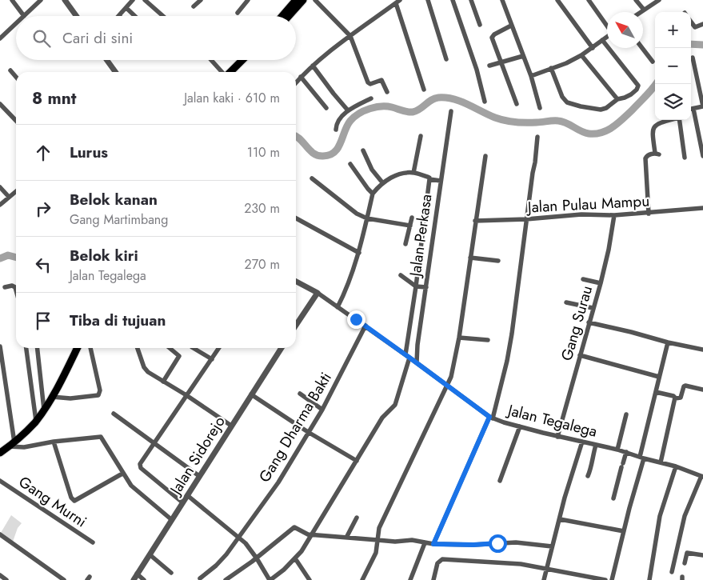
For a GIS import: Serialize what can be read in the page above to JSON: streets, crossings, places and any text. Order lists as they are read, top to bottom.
{
  "streets": {
    "street": [
      "Jalan Pulau Mampu",
      "Jalan Perkasa",
      "Gang Surau",
      "Jalan Tegalega",
      "Gang Dharma Bakti",
      "Jalan Sidorejo",
      "Gang Murni"
    ]
  },
  "crossings": [
    ["Jalan Pulau Mampu", "Gang Surau"],
    ["Jalan Perkasa", "Jalan Tegalega"],
    ["Gang Surau", "Jalan Tegalega"],
    ["Jalan Tegalega", "Gang Dharma Bakti"]
  ],
  "north": "top left",
  "page": {
    "map_buttons": ["+", "−"],
    "search": "Cari di sini",
    "heading": ["8 mnt", "Jalan kaki · 610 m"],
    "list": [
      ["Lurus", "110 m"],
      ["Belok kanan", "Gang Martimbang", "230 m"],
      ["Belok kiri", "Jalan Tegalega", "270 m"],
      "Tiba di tujuan"
    ]
  }
}
